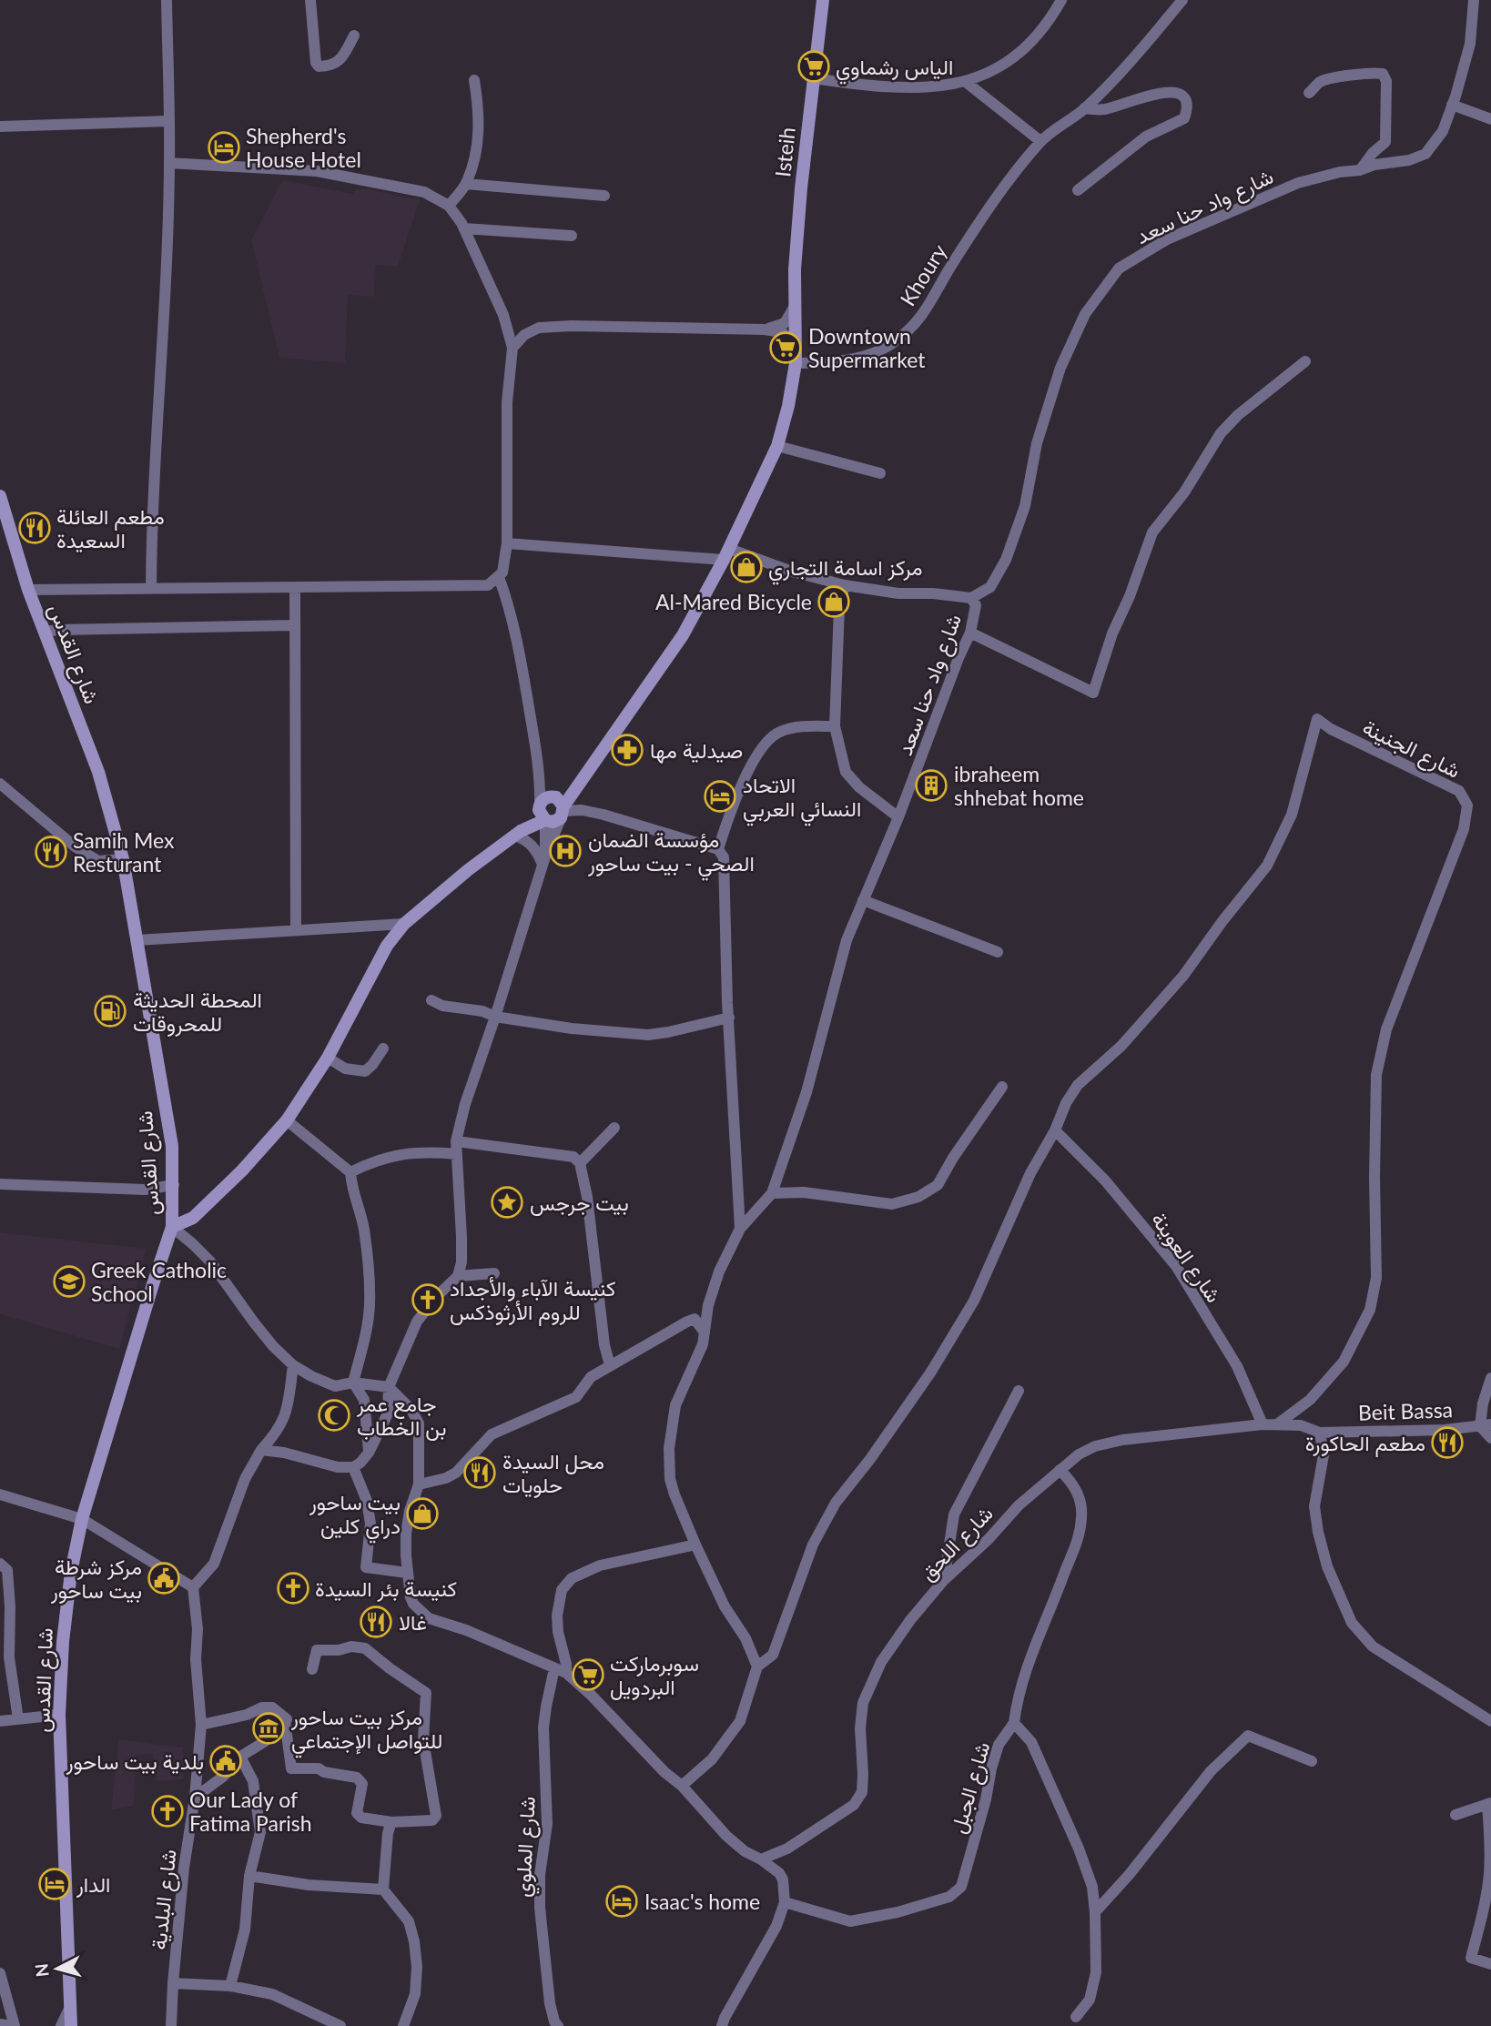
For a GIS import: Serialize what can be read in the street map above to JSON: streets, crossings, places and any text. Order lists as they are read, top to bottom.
{
  "streets": {
    "main road": ["Isteih", "شارع القدس"],
    "street": [
      "شارع واد حنا سعد",
      "Khoury",
      "شارع الجنينة",
      "شارع العوينة",
      "Beit Bassa",
      "شارع اللحق",
      "شارع الجبل",
      "شارع الملوي",
      "شارع البلدية"
    ]
  },
  "crossings": [
    ["Isteih", "Khoury"],
    ["شارع الجنينة", "شارع العوينة"],
    ["شارع الجنينة", "شارع اللحق"],
    ["شارع العوينة", "شارع اللحق"],
    ["Beit Bassa", "شارع اللحق"]
  ],
  "places": {
    "supermarket": ["الياس رشماوي", "Downtown Supermarket", "سوبرماركت البردويل"],
    "hotel": [
      "Shepherd's House Hotel",
      "الاتحاد النسائي العربي",
      "الدار",
      "Isaac's home"
    ],
    "restaurant": [
      "مطعم العائلة السعيدة",
      "Samih Mex Resturant",
      "مطعم الحاكورة",
      "محل السيدة حلويات",
      "غالا"
    ],
    "shop": ["مركز اسامة التجاري", "Al-Mared Bicycle", "بيت ساحور دراي كلين"],
    "pharmacy": ["صيدلية مها"],
    "building": ["ibraheem shhebat home"],
    "hospital": ["مؤسسة الضمان الصحي - بيت ساحور"],
    "fuel station": ["المحطة الحديثة للمحروقات"],
    "place": ["بيت جرجس"],
    "school or university": ["Greek Catholic School"],
    "church": ["كنيسة الآباء والأجداد للروم الأرثوذكس", "كنيسة بئر السيدة", "Our Lady of Fatima Parish"],
    "mosque": ["جامع عمر بن الخطاب"],
    "public building": ["مركز شرطة بيت ساحور", "بلدية بيت ساحور"],
    "museum": ["مركز بيت ساحور للتواصل الإجتماعي"]
  },
  "north": "left"
}
